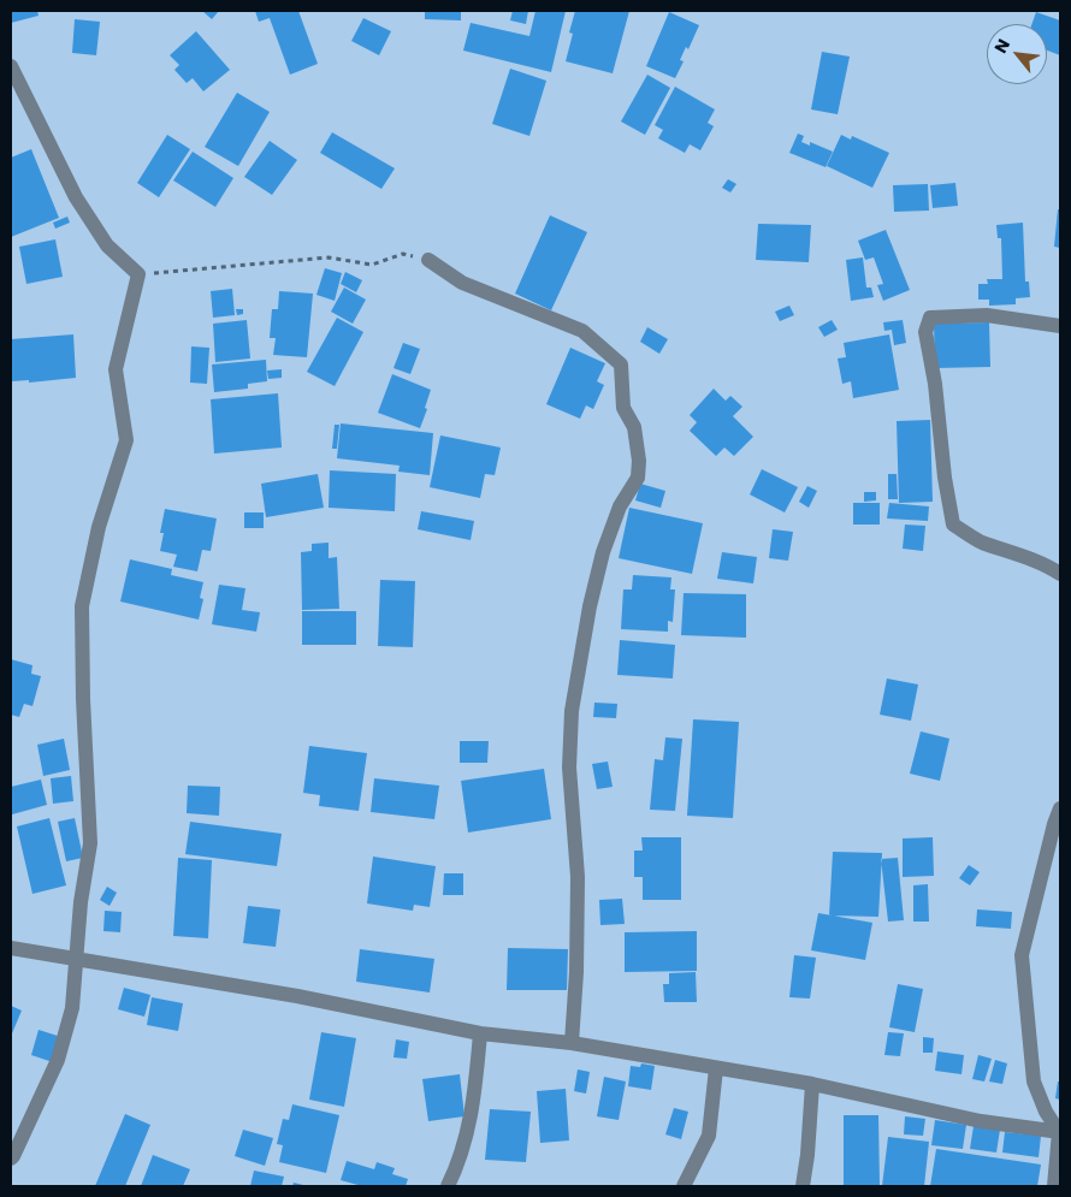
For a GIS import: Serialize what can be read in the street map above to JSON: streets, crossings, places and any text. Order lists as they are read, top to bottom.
{
  "north": "top left"
}
